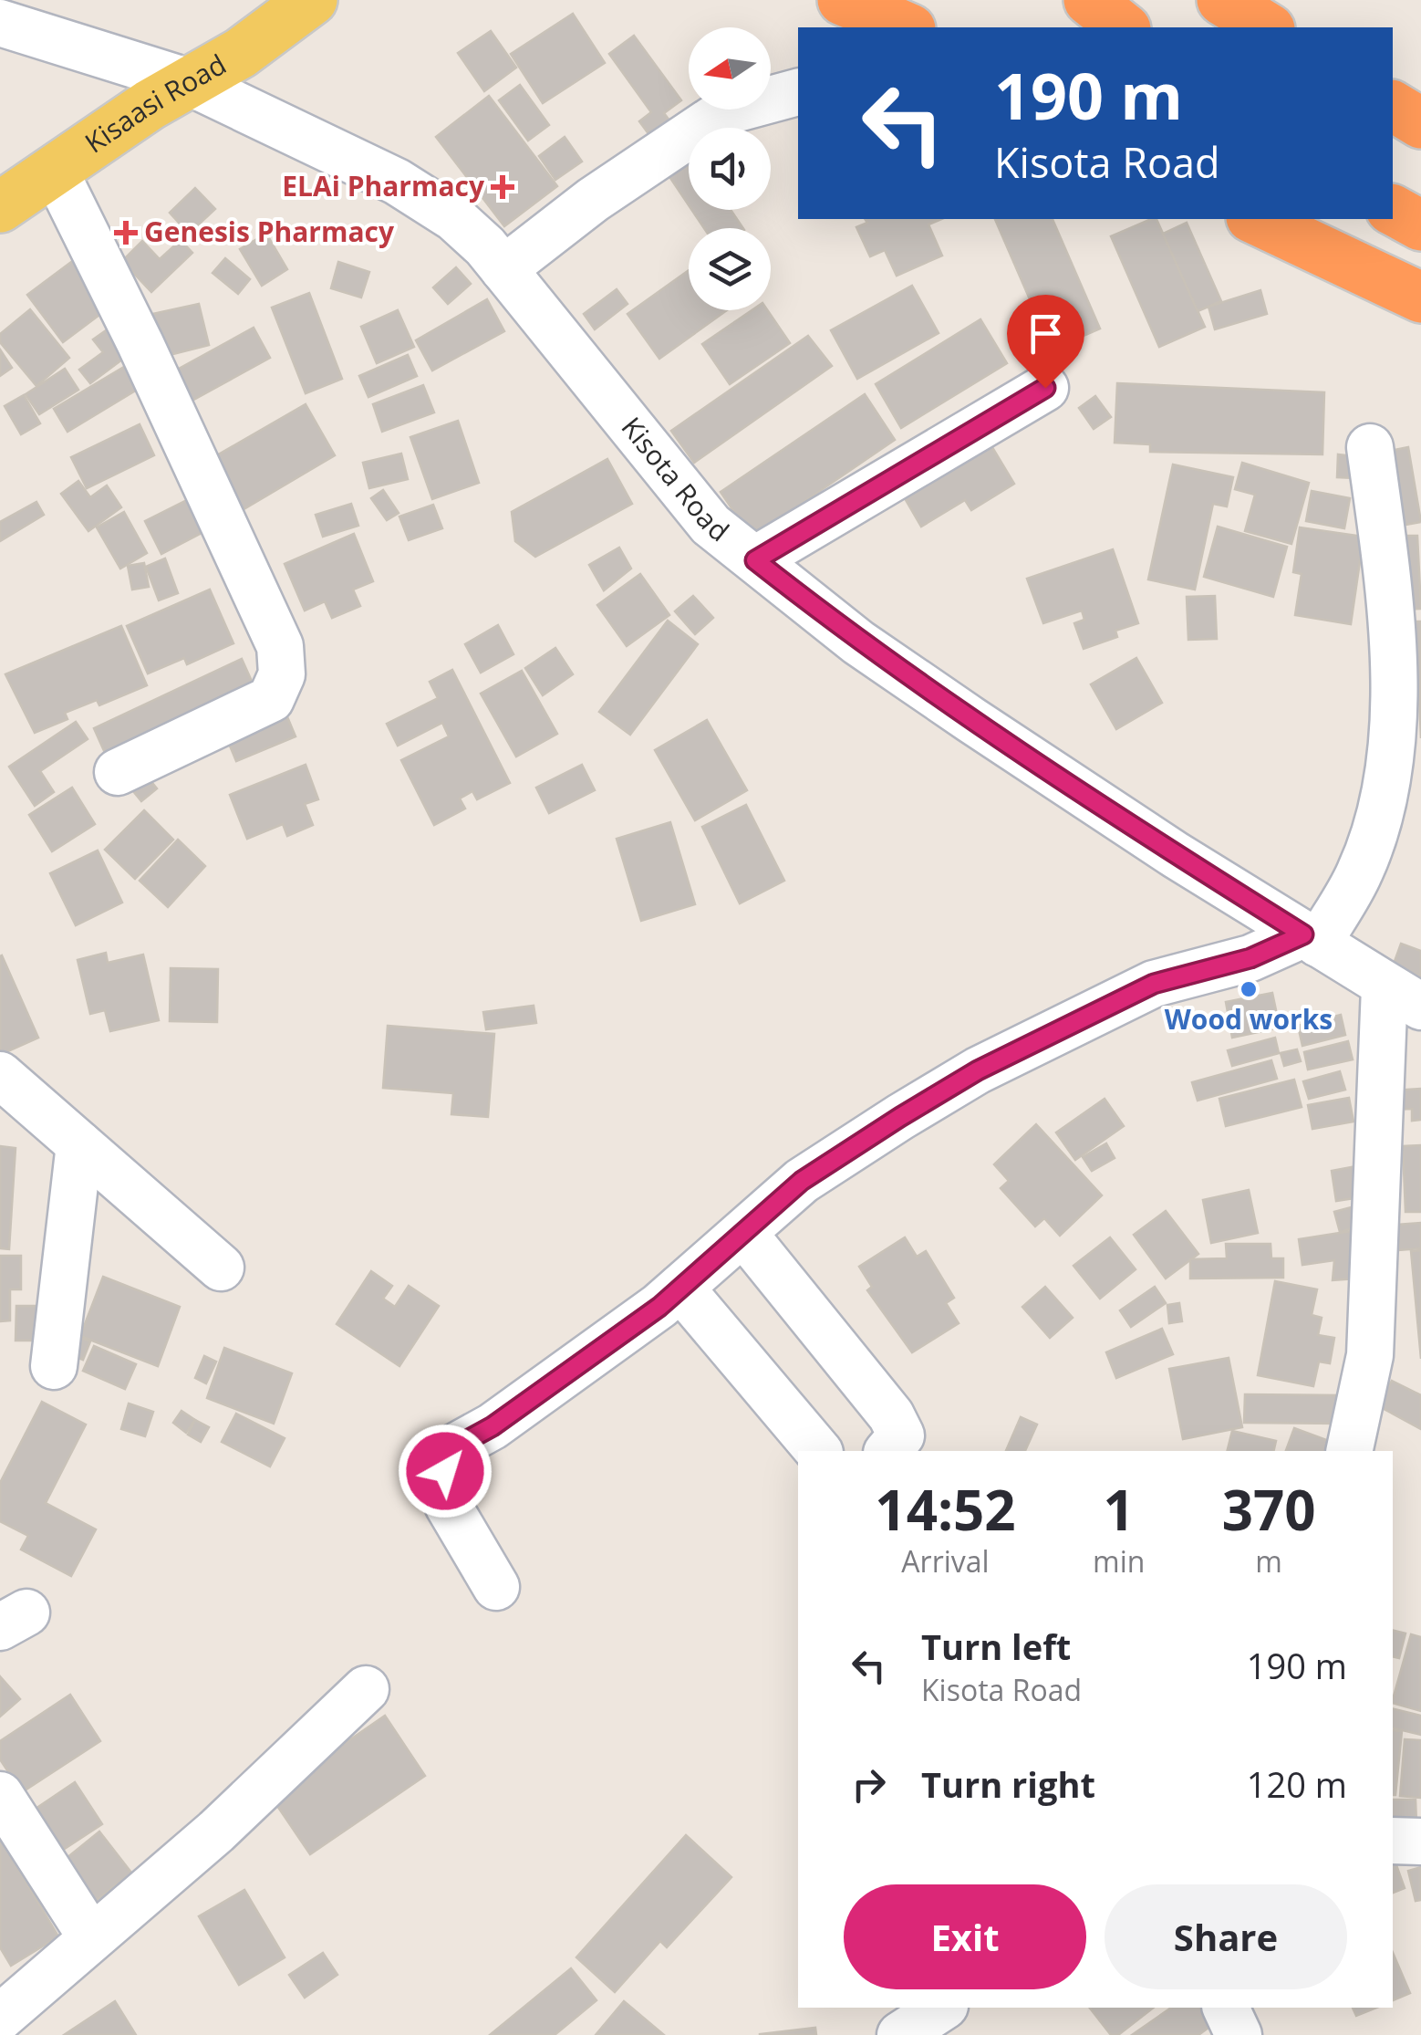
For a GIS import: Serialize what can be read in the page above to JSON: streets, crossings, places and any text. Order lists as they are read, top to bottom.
{
  "streets": {
    "main road": ["Kisaasi Road"],
    "street": ["Kisota Road"]
  },
  "crossings": [
    ["Kisaasi Road", "Kisota Road"]
  ],
  "places": {
    "health": ["ELAi Pharmacy", "Genesis Pharmacy"],
    "other": ["Wood works"]
  },
  "north": "left",
  "page": {
    "turn": ["190 m", "Kisota Road"],
    "eta": [
      "14:52",
      "Arrival",
      "1",
      "min",
      "370",
      "m"
    ],
    "list": [
      {
        "name": "Turn left",
        "note": "Kisota Road",
        "value": "190 m"
      },
      {
        "name": "Turn right",
        "value": "120 m"
      }
    ],
    "buttons": ["Exit", "Share"]
  }
}
